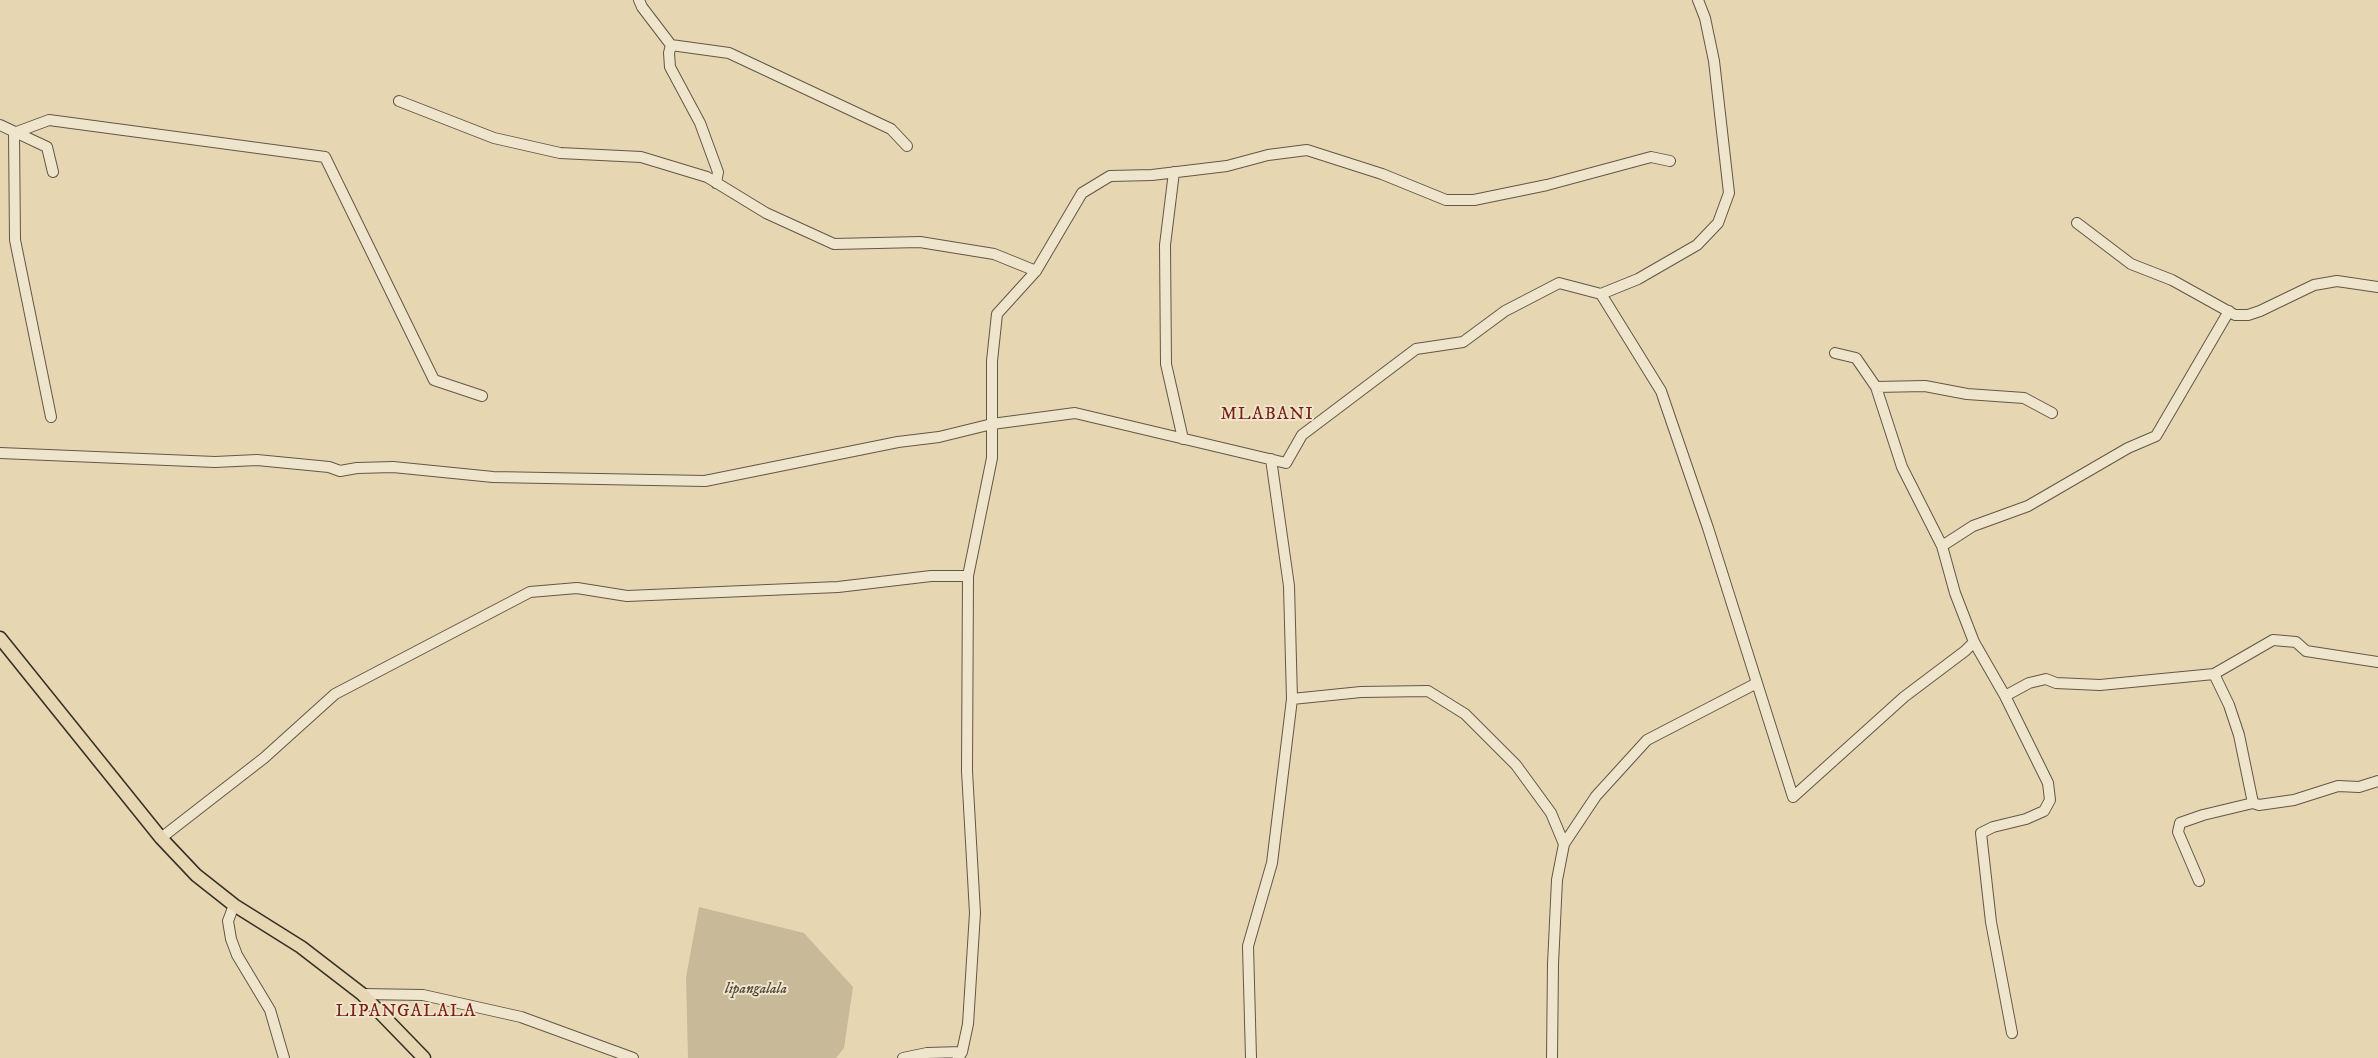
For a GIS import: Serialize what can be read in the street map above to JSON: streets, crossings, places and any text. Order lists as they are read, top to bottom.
{
  "districts": ["MLABANI", "LIPANGALALA"],
  "parks": ["lipangalala"]
}
